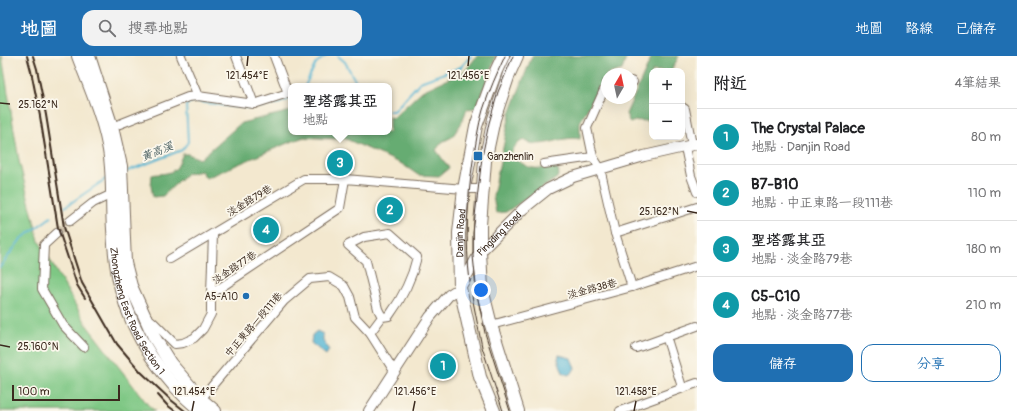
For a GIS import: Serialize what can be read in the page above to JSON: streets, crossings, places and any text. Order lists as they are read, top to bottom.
{
  "streets": {
    "main road": ["Danjin Road", "Zhongzheng East Road Section 1"],
    "street": [
      "淡金路79巷",
      "Pingding Road",
      "淡金路77巷",
      "淡金路38巷",
      "中正東路一段111巷"
    ]
  },
  "crossings": [
    ["淡金路79巷", "淡金路77巷"],
    ["Danjin Road", "Pingding Road"],
    ["Danjin Road", "淡金路38巷"],
    ["Pingding Road", "中正東路一段111巷"],
    ["淡金路77巷", "Zhongzheng East Road Section 1"],
    ["Zhongzheng East Road Section 1", "中正東路一段111巷"]
  ],
  "water": ["黃高溪"],
  "places": {
    "transit": ["Ganzhenlin"],
    "other": ["A5-A10"]
  },
  "scale_bar": "100 m",
  "north": "top",
  "page": {
    "header": "地圖",
    "search": "搜尋地點",
    "nav": ["地圖", "路線", "已儲存"],
    "heading": ["附近", "4筆結果"],
    "map_buttons": ["+", "−"],
    "popup": ["聖塔露其亞", "地點"],
    "list": [
      {
        "mark": "1",
        "name": "The Crystal Palace",
        "note": "地點 · Danjin Road",
        "value": "80 m"
      },
      {
        "mark": "2",
        "name": "B7-B10",
        "note": "地點 · 中正東路一段111巷",
        "value": "110 m"
      },
      {
        "mark": "3",
        "name": "聖塔露其亞",
        "note": "地點 · 淡金路79巷",
        "value": "180 m"
      },
      {
        "mark": "4",
        "name": "C5-C10",
        "note": "地點 · 淡金路77巷",
        "value": "210 m"
      }
    ],
    "pins": [
      "3",
      "2",
      "4",
      "1"
    ],
    "buttons": ["儲存", "分享"],
    "scale": "100 m"
  },
  "coordinates": [
    "121.454°E",
    "121.456°E",
    "25.162°N",
    "25.160°N",
    "121.458°E"
  ]
}
